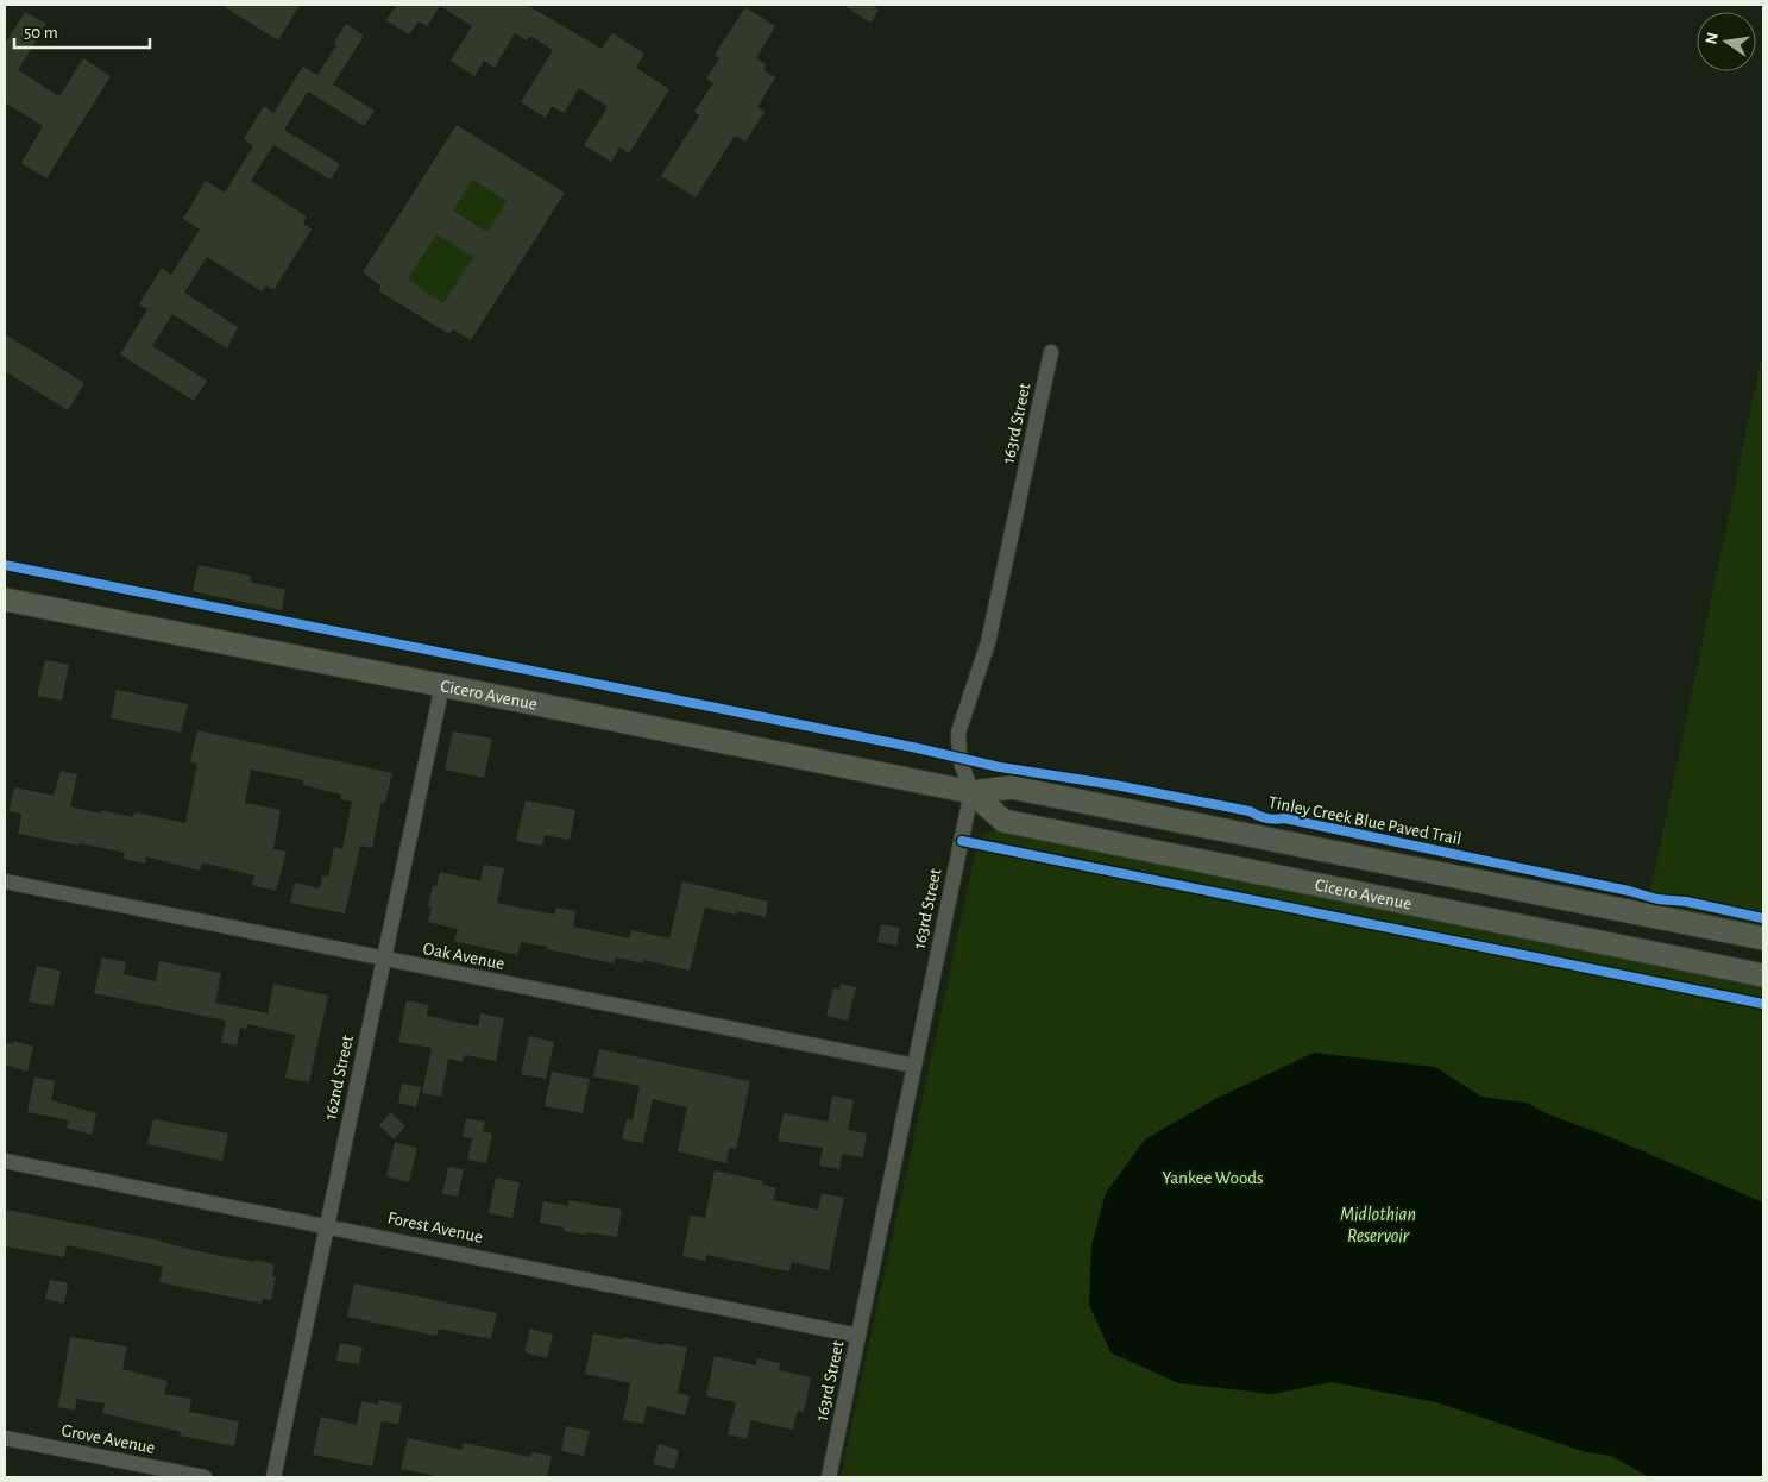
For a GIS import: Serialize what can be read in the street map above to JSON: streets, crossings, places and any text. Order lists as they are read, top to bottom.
{
  "streets": {
    "main road": ["Cicero Avenue"],
    "street": [
      "163rd Street",
      "Oak Avenue",
      "162nd Street",
      "Forest Avenue",
      "Grove Avenue"
    ],
    "cycle path": ["Tinley Creek Blue Paved Trail"]
  },
  "crossings": [
    ["163rd Street", "Cicero Avenue"],
    ["163rd Street", "Oak Avenue"],
    ["163rd Street", "Forest Avenue"],
    ["Cicero Avenue", "162nd Street"],
    ["Oak Avenue", "162nd Street"],
    ["162nd Street", "Forest Avenue"]
  ],
  "water": ["Midlothian Reservoir"],
  "parks": ["Yankee Woods"],
  "scale_bar": "50 m",
  "north": "left"
}
